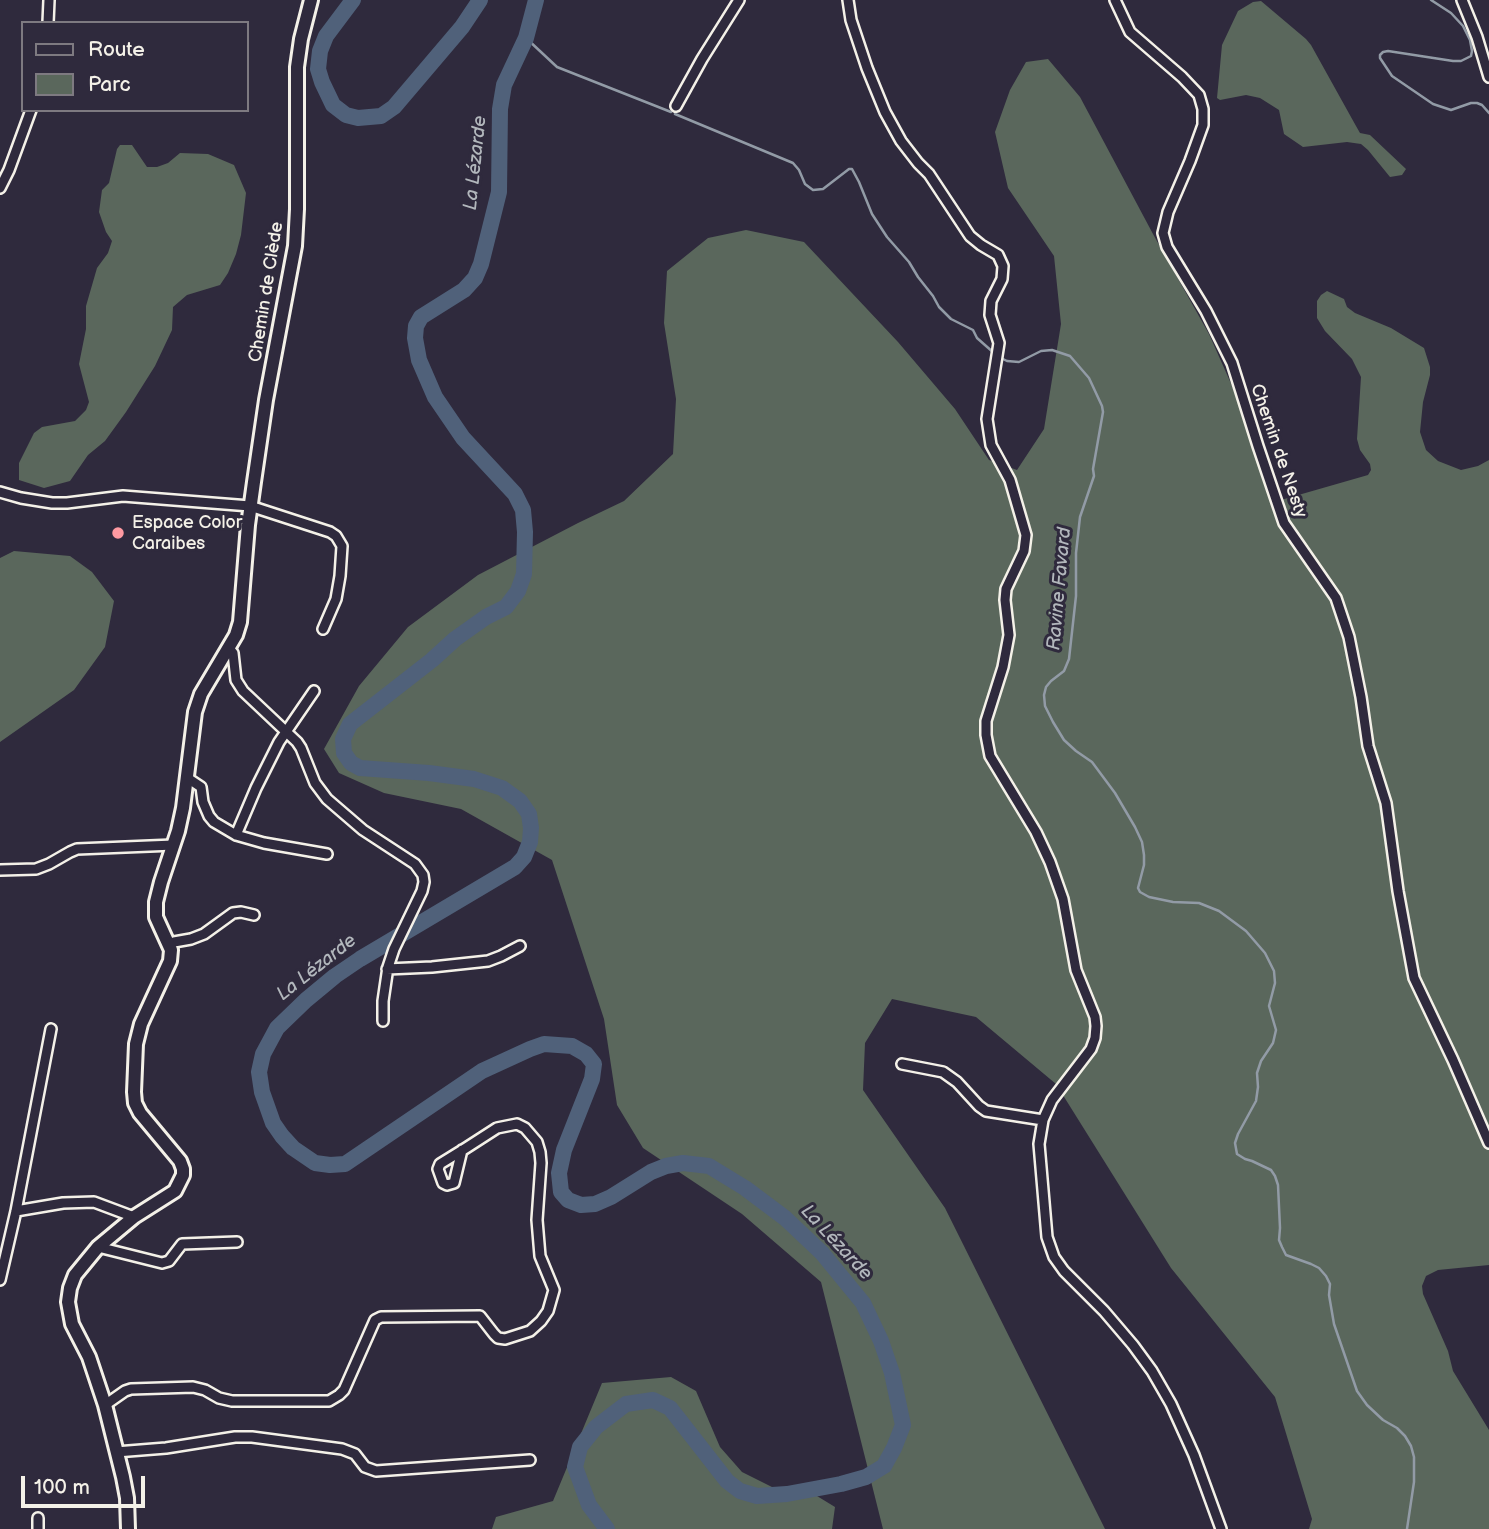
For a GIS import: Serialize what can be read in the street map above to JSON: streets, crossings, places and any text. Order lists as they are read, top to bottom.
{
  "streets": {
    "main road": ["Chemin de Clède"],
    "street": ["Chemin de Nesty"]
  },
  "water": ["La Lézarde", "Ravine Favard"],
  "places": ["Espace Color Caraibes"],
  "legend": ["Route", "Parc"],
  "scale_bar": "100 m"
}
